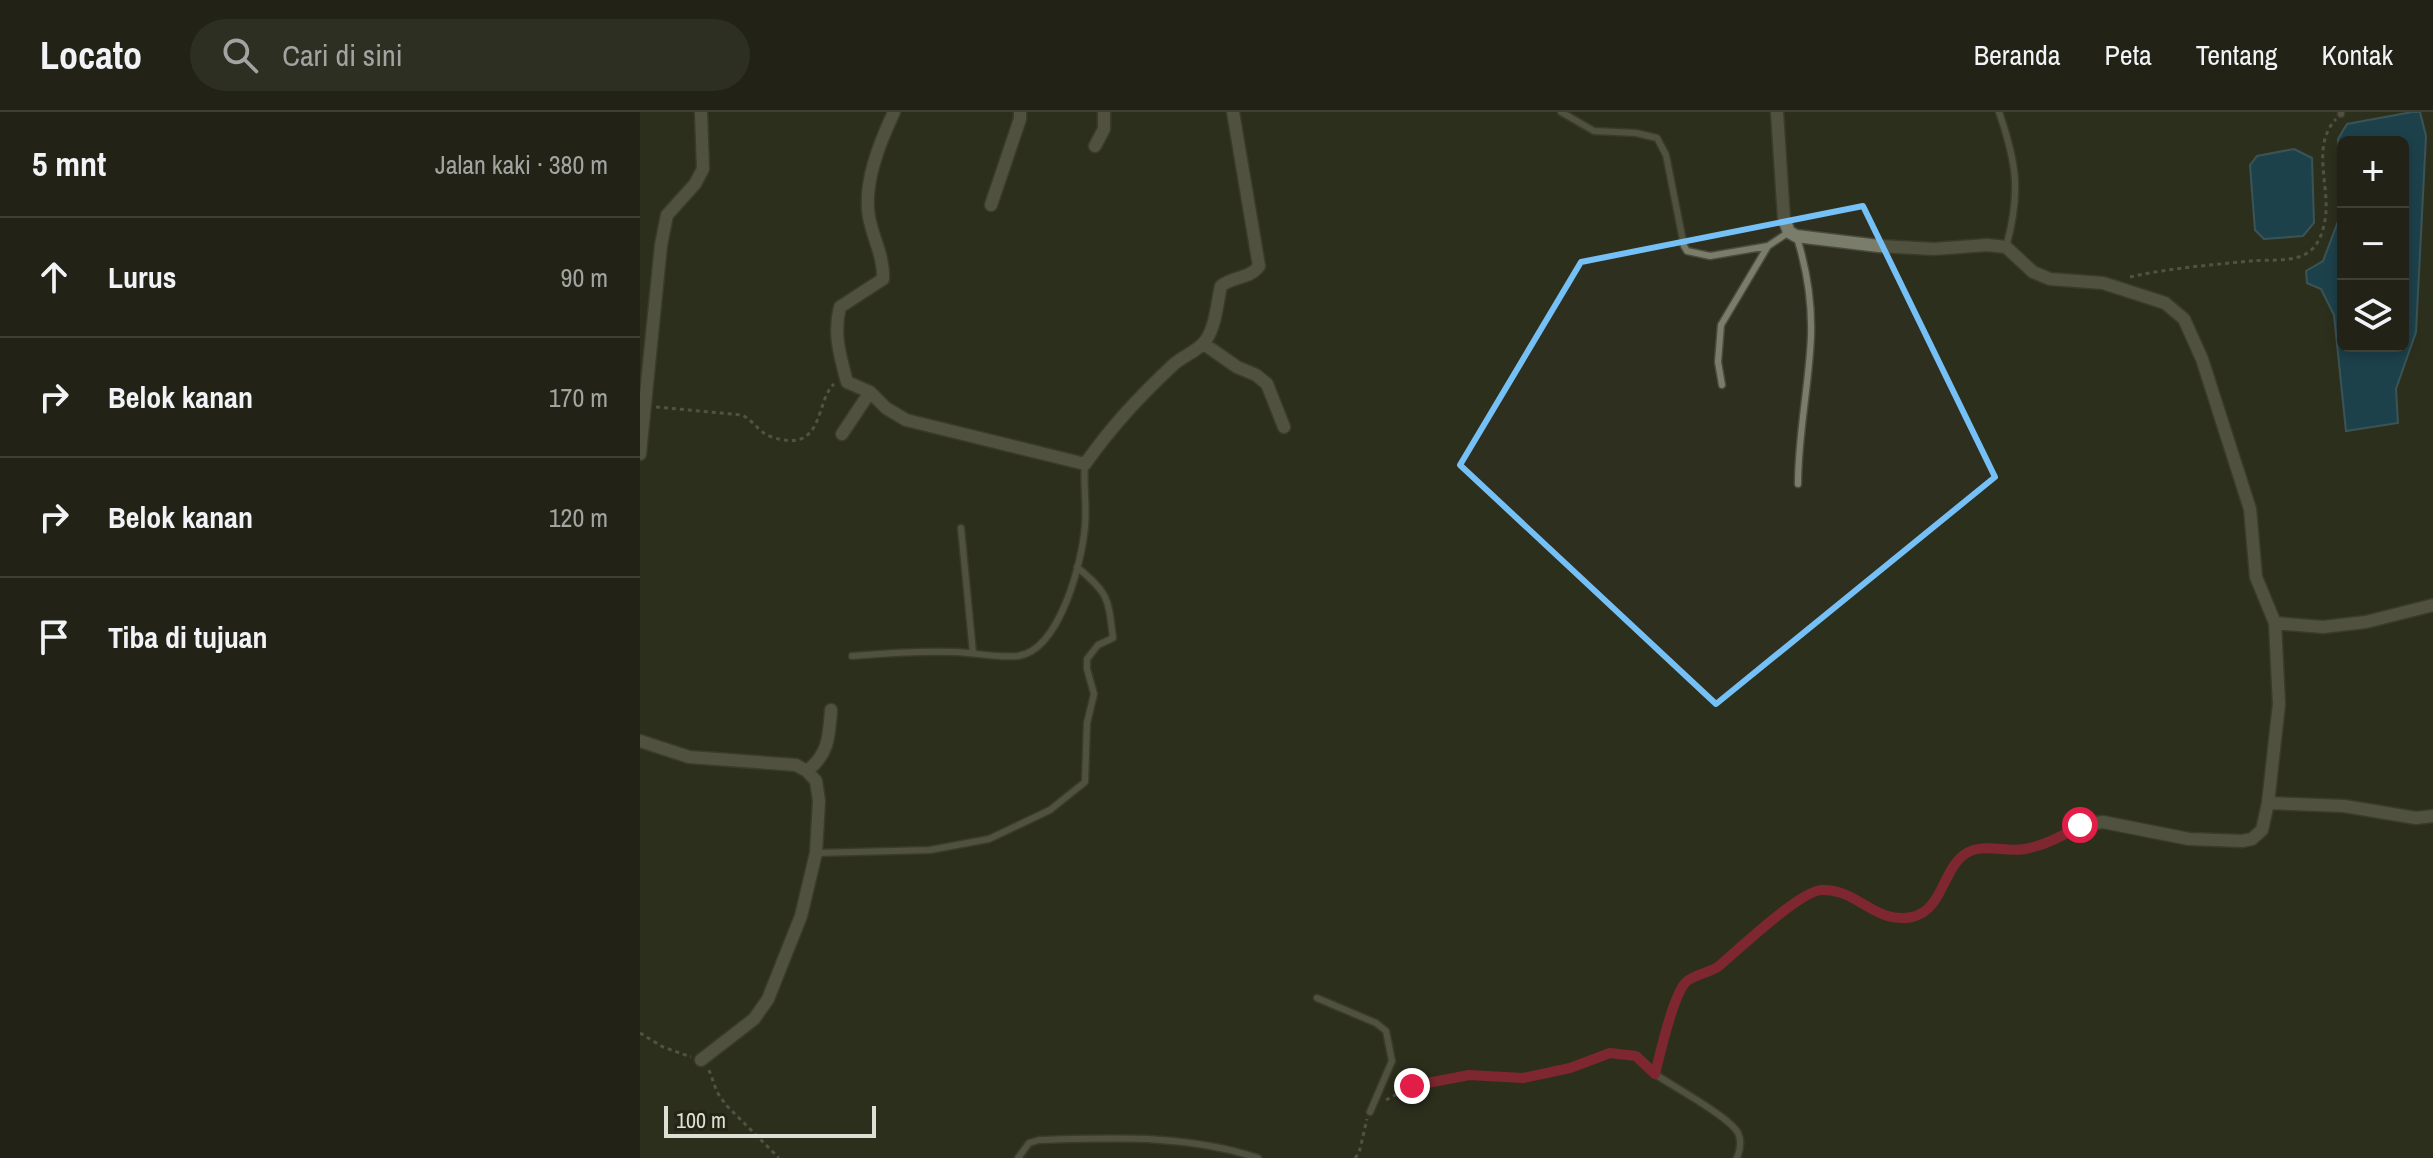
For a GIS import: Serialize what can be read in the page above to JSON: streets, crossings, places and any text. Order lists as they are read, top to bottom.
{
  "scale_bar": "100 m",
  "page": {
    "header": "Locato",
    "search": "Cari di sini",
    "nav": [
      "Beranda",
      "Peta",
      "Tentang",
      "Kontak"
    ],
    "heading": ["5 mnt", "Jalan kaki · 380 m"],
    "map_buttons": ["+", "−"],
    "list": [
      ["Lurus", "90 m"],
      ["Belok kanan", "170 m"],
      ["Belok kanan", "120 m"],
      "Tiba di tujuan"
    ],
    "scale": "100 m"
  }
}
